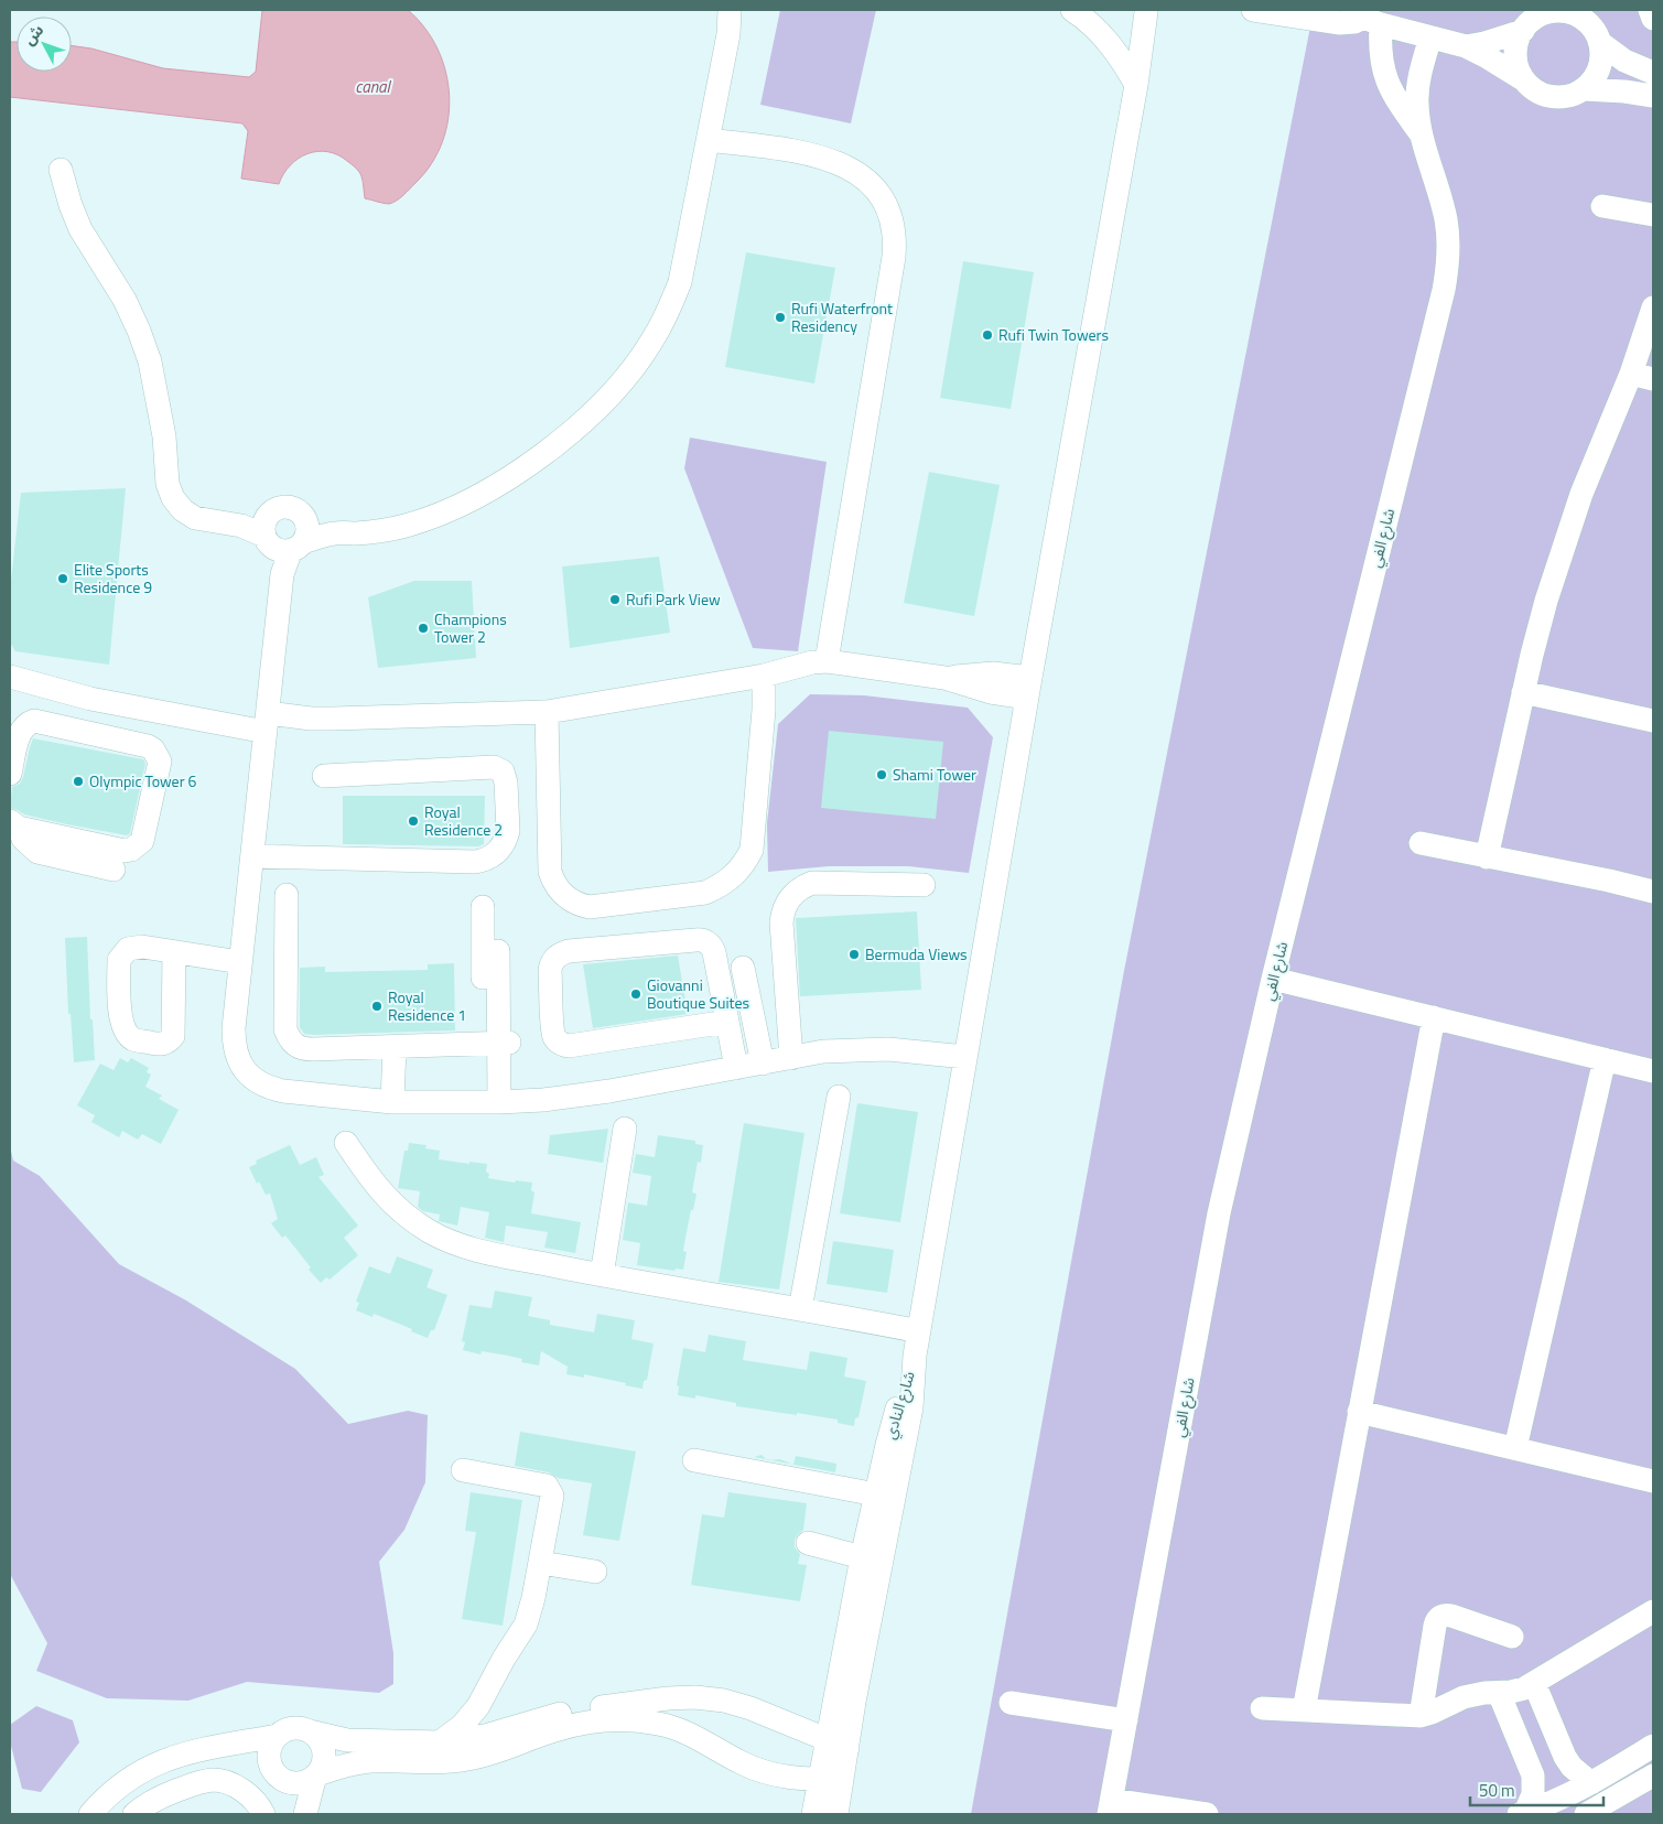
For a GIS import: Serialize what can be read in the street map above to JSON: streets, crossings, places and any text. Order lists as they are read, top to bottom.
{
  "streets": {
    "street": ["شارع الفي", "شارع النادي"]
  },
  "water": ["canal"],
  "places": [
    "Rufi Waterfront Residency",
    "Rufi Twin Towers",
    "Elite Sports Residence 9",
    "Rufi Park View",
    "Champions Tower 2",
    "Shami Tower",
    "Olympic Tower 6",
    "Royal Residence 2",
    "Bermuda Views",
    "Giovanni Boutique Suites",
    "Royal Residence 1"
  ],
  "scale_bar": "50 m",
  "north": "top left"
}
